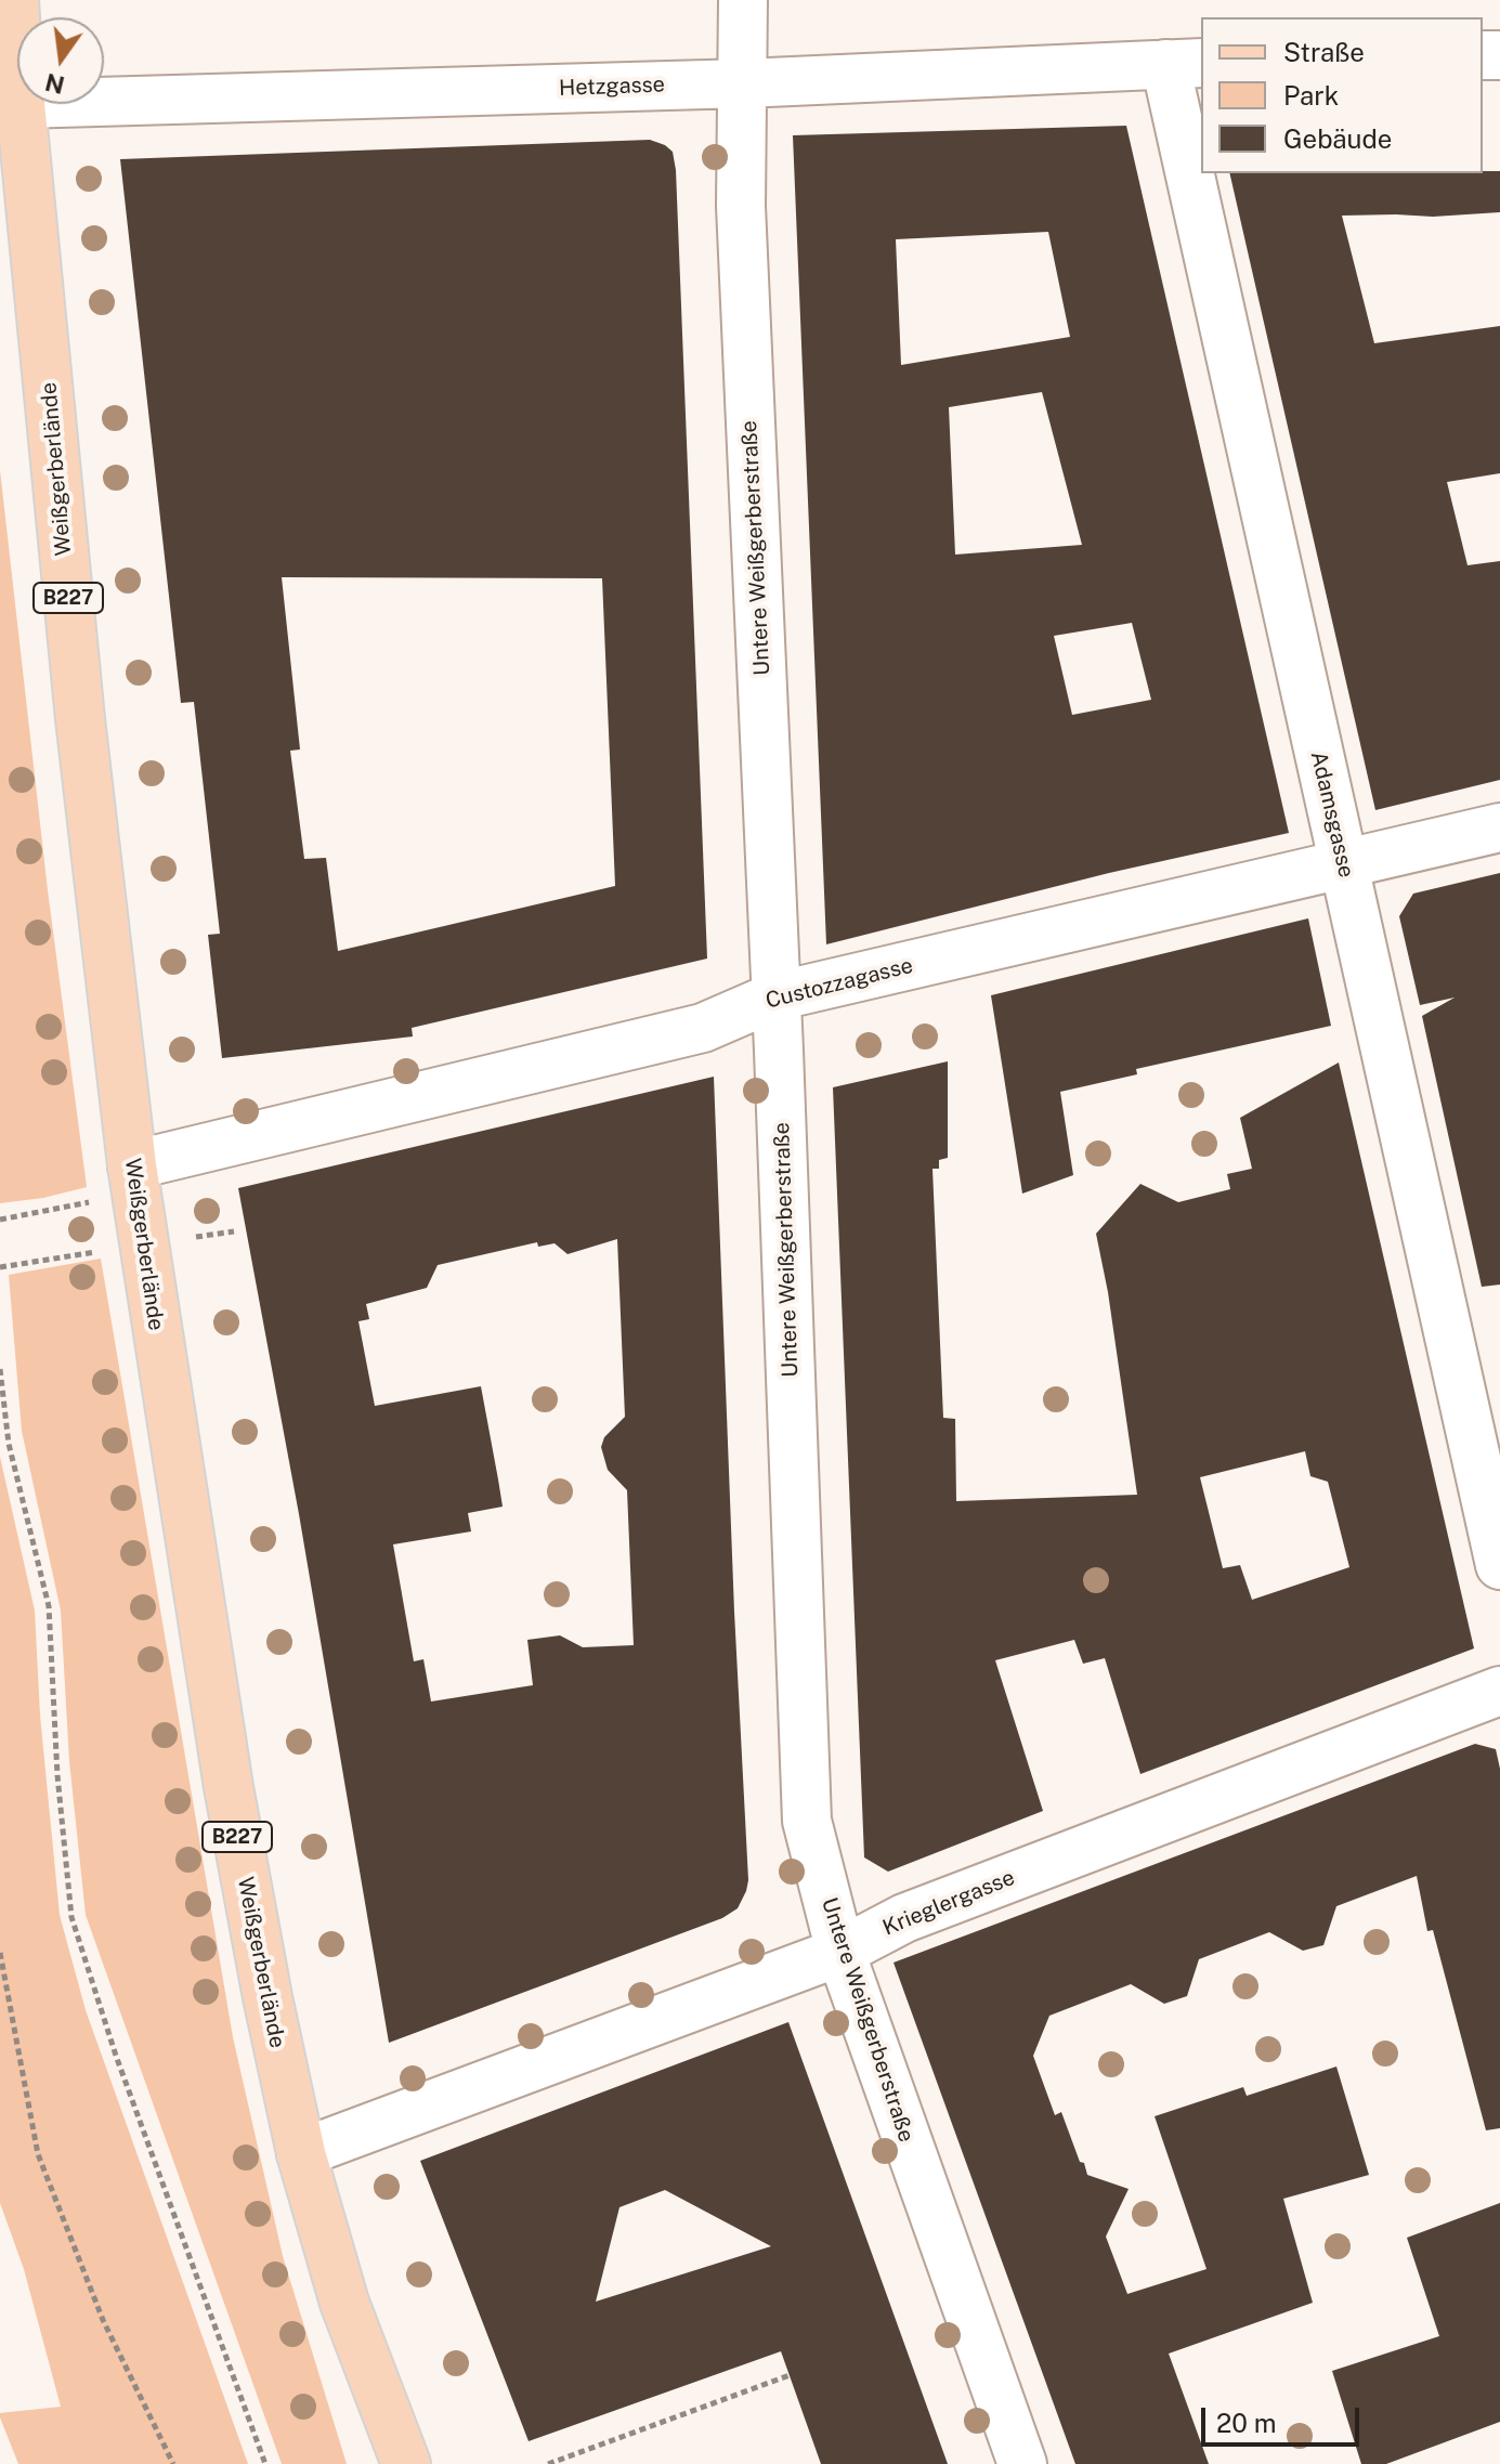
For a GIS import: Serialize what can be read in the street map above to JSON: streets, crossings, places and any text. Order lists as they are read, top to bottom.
{
  "streets": {
    "main road": ["Weißgerberlände", "B227"],
    "street": [
      "Hetzgasse",
      "Untere Weißgerberstraße",
      "Adamsgasse",
      "Custozzagasse",
      "Krieglergasse"
    ]
  },
  "crossings": [
    ["Hetzgasse", "Untere Weißgerberstraße"],
    ["Hetzgasse", "Adamsgasse"],
    ["Weißgerberlände", "Custozzagasse"],
    ["Weißgerberlände", "Krieglergasse"],
    ["Untere Weißgerberstraße", "Custozzagasse"],
    ["Untere Weißgerberstraße", "Krieglergasse"],
    ["Adamsgasse", "Custozzagasse"]
  ],
  "legend": ["Straße", "Park", "Gebäude"],
  "scale_bar": "20 m",
  "north": "bottom"
}
